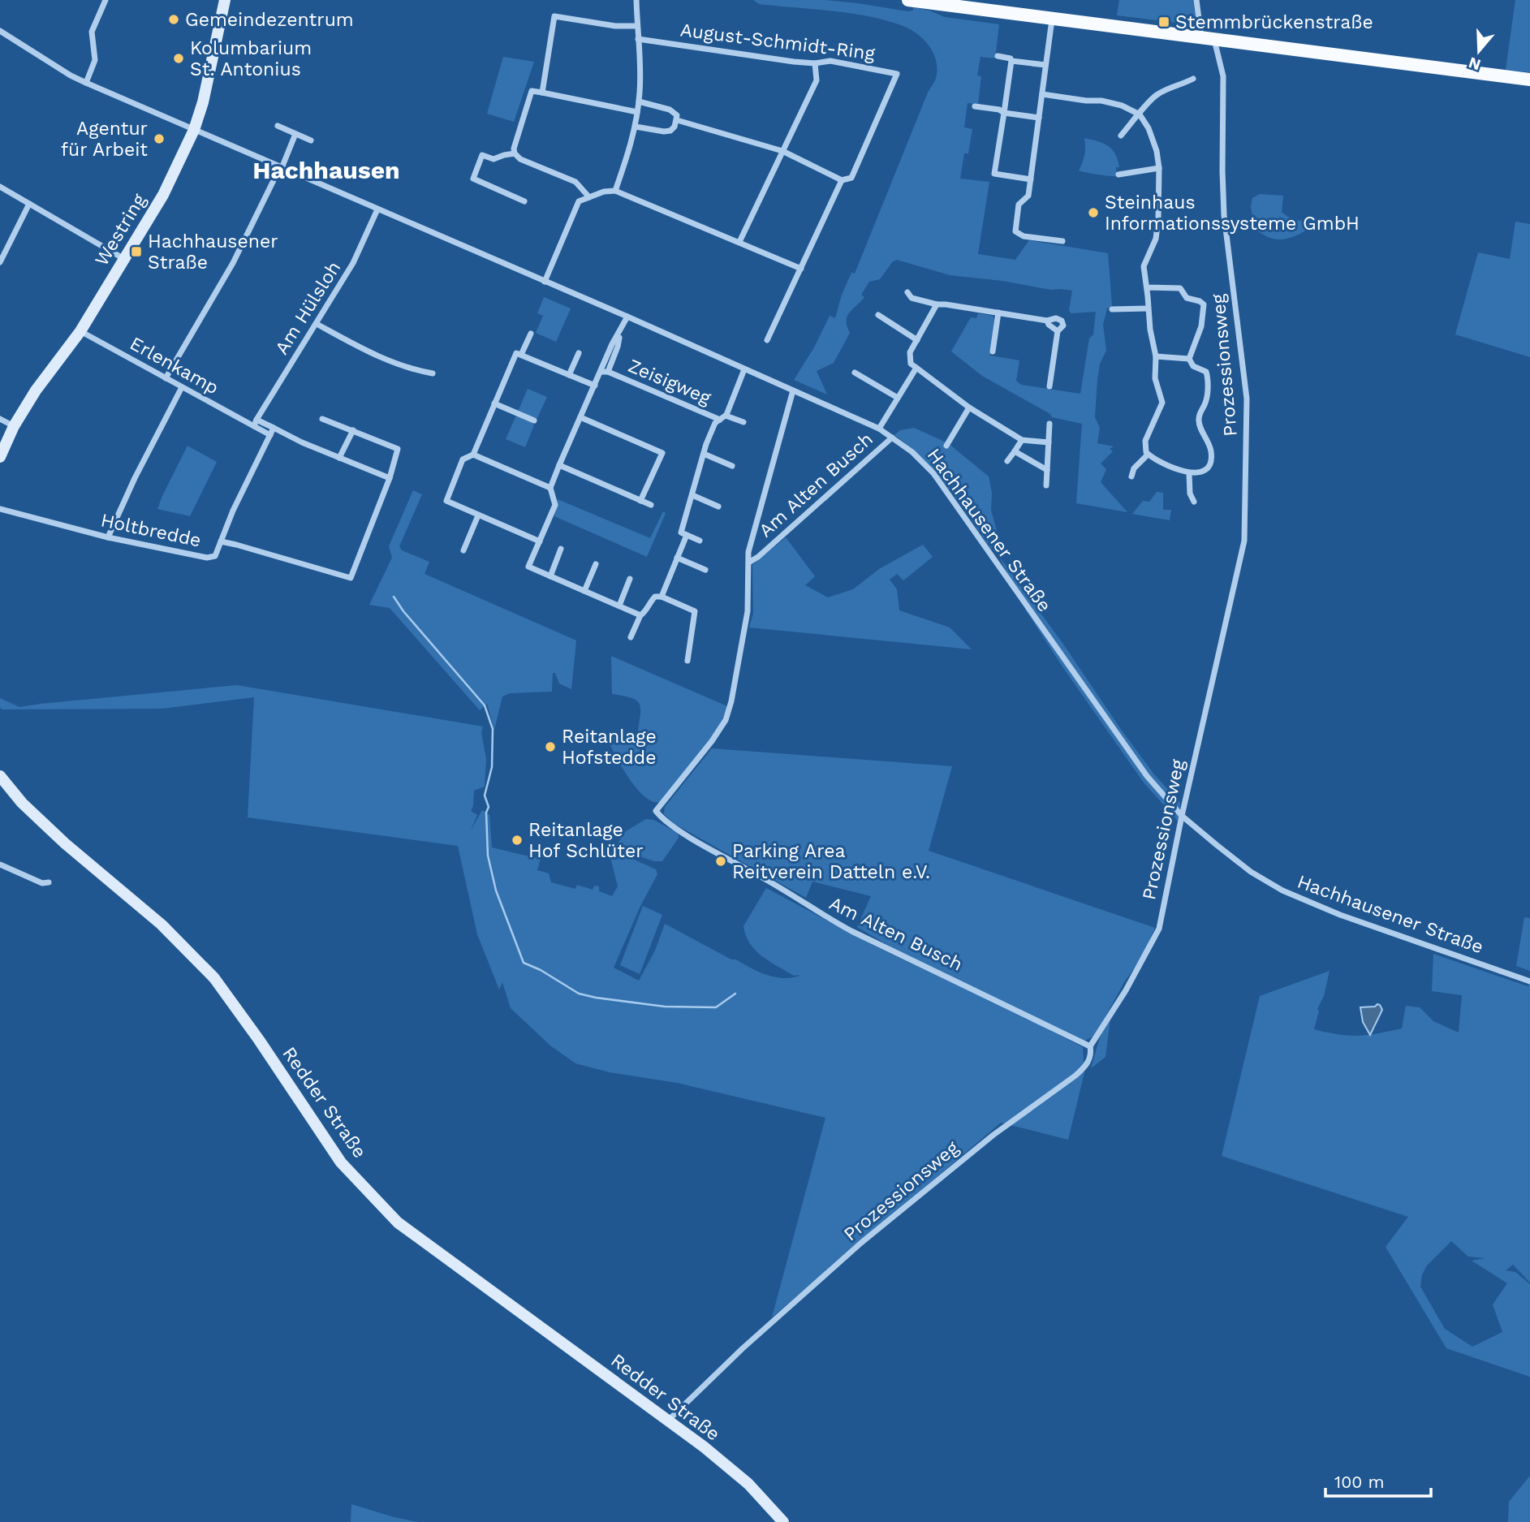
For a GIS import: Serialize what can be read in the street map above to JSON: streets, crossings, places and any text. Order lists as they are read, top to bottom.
{
  "streets": {
    "street": [
      "August-Schmidt-Ring",
      "Westring",
      "Am Hülsloh",
      "Erlenkamp",
      "Prozessionsweg",
      "Zeisigweg",
      "Am Alten Busch",
      "Holtbredde",
      "Hachhausener Straße",
      "Redder Straße"
    ]
  },
  "crossings": [
    ["Westring", "Erlenkamp"],
    ["Westring", "Hachhausener Straße"],
    ["Am Hülsloh", "Hachhausener Straße"],
    ["Prozessionsweg", "Am Alten Busch"],
    ["Prozessionsweg", "Hachhausener Straße"],
    ["Prozessionsweg", "Redder Straße"],
    ["Zeisigweg", "Hachhausener Straße"],
    ["Am Alten Busch", "Hachhausener Straße"]
  ],
  "districts": ["Hachhausen"],
  "places": {
    "other": [
      "Gemeindezentrum",
      "Kolumbarium St. Antonius",
      "Agentur für Arbeit",
      "Steinhaus Informationssysteme GmbH",
      "Reitanlage Hofstedde",
      "Reitanlage Hof Schlüter",
      "Parking Area Reitverein Datteln e.V."
    ],
    "transit": ["Stemmbrückenstraße", "Hachhausener Straße"]
  },
  "scale_bar": "100 m",
  "north": "bottom"
}
